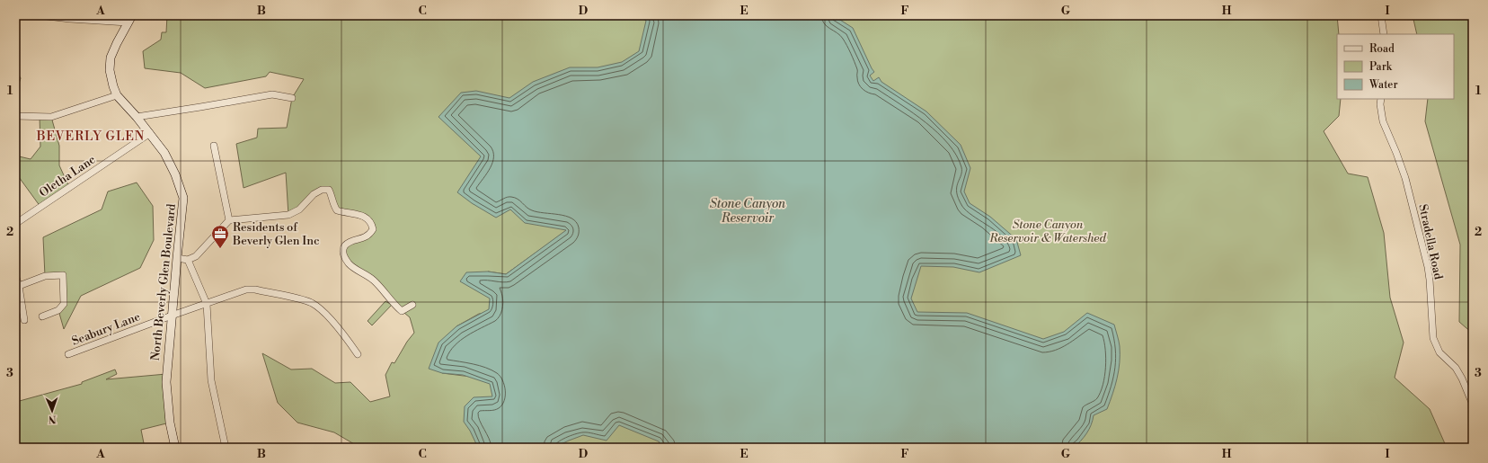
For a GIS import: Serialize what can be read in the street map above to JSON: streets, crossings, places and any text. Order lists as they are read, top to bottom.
{
  "streets": {
    "main road": ["North Beverly Glen Boulevard"],
    "street": ["Oletha Lane", "Stradella Road", "Seabury Lane"]
  },
  "crossings": [
    ["Oletha Lane", "North Beverly Glen Boulevard"],
    ["North Beverly Glen Boulevard", "Seabury Lane"]
  ],
  "districts": ["BEVERLY GLEN"],
  "water": ["Stone Canyon Reservoir"],
  "parks": ["Stone Canyon Reservoir & Watershed"],
  "places": {
    "office": ["Residents of Beverly Glen Inc"]
  },
  "legend": ["Road", "Park", "Water"],
  "north": "bottom",
  "grid": {
    "columns": [
      "A",
      "B",
      "C",
      "D",
      "E",
      "F",
      "G",
      "H",
      "I"
    ],
    "rows": ["1", "2", "3"]
  }
}
